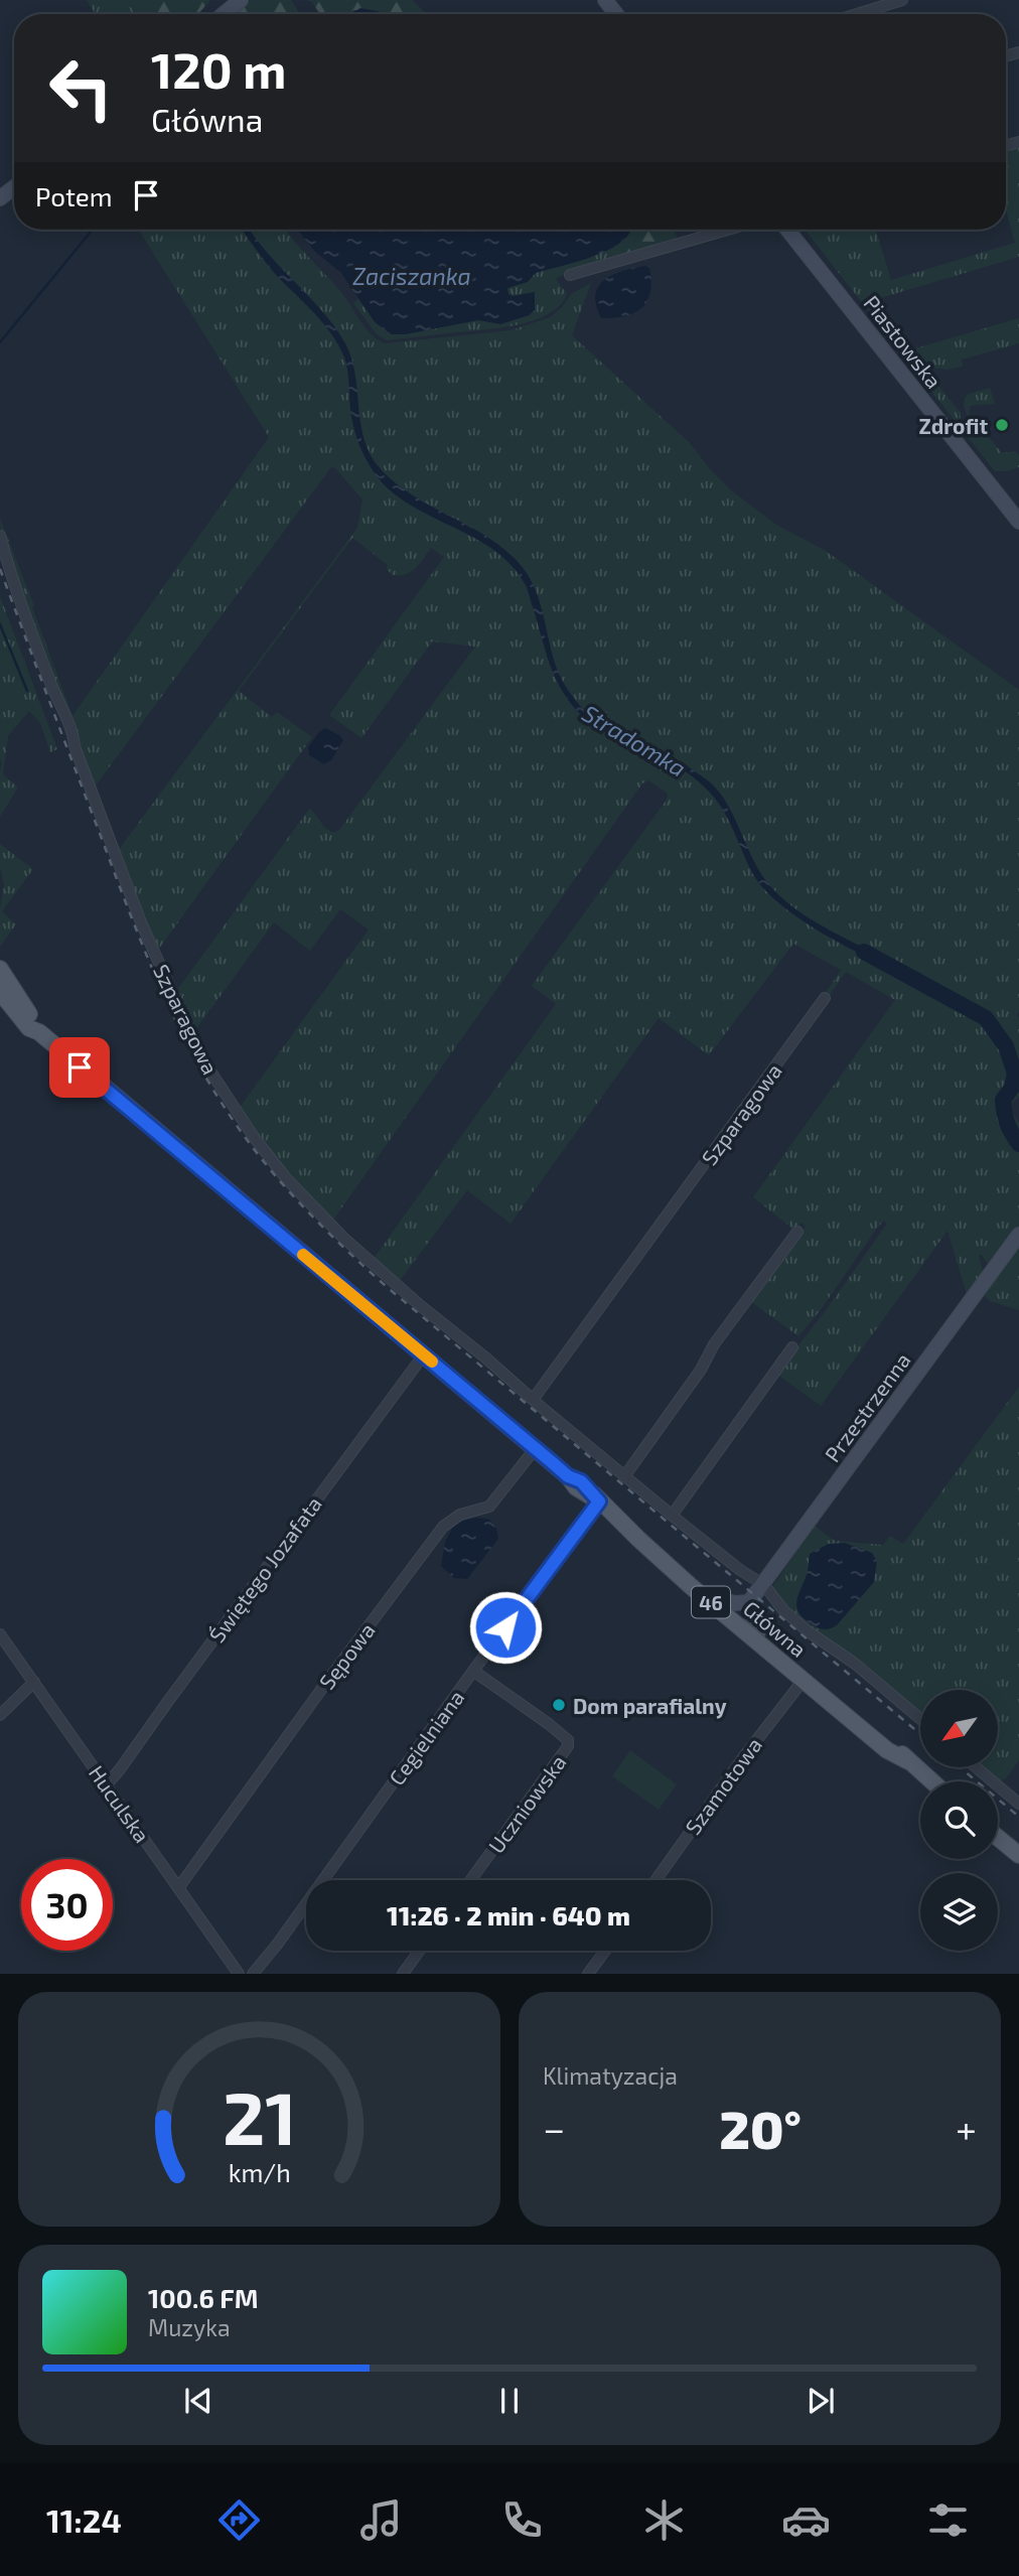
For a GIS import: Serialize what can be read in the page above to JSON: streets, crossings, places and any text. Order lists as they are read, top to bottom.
{
  "streets": {
    "main road": ["46", "Główna"],
    "street": [
      "Piastowska",
      "Szparagowa",
      "Przestrzenna",
      "Świętego Jozafata",
      "Sępowa",
      "Cegielniana",
      "Szamotowa",
      "Huculska",
      "Uczniowska"
    ]
  },
  "crossings": [
    ["Szparagowa", "Przestrzenna"],
    ["Świętego Jozafata", "Główna"],
    ["Świętego Jozafata", "Huculska"],
    ["Główna", "Sępowa"],
    ["Główna", "Cegielniana"],
    ["Główna", "Szamotowa"],
    ["Sępowa", "Huculska"],
    ["Cegielniana", "Uczniowska"]
  ],
  "water": ["Zaciszanka", "Stradomka"],
  "places": ["Zdrofit", "Dom parafialny"],
  "north": "bottom left",
  "page": {
    "turn": ["120 m", "Główna"],
    "then": "Potem",
    "limit": "30",
    "trip": "11:26 · 2 min · 640 m",
    "tile": "Klimatyzacja",
    "heat": ["−", "20°", "+"],
    "song": ["100.6 FM", "Muzyka"],
    "tabs": "11:24",
    "gauge": ["21", "km/h"]
  }
}
